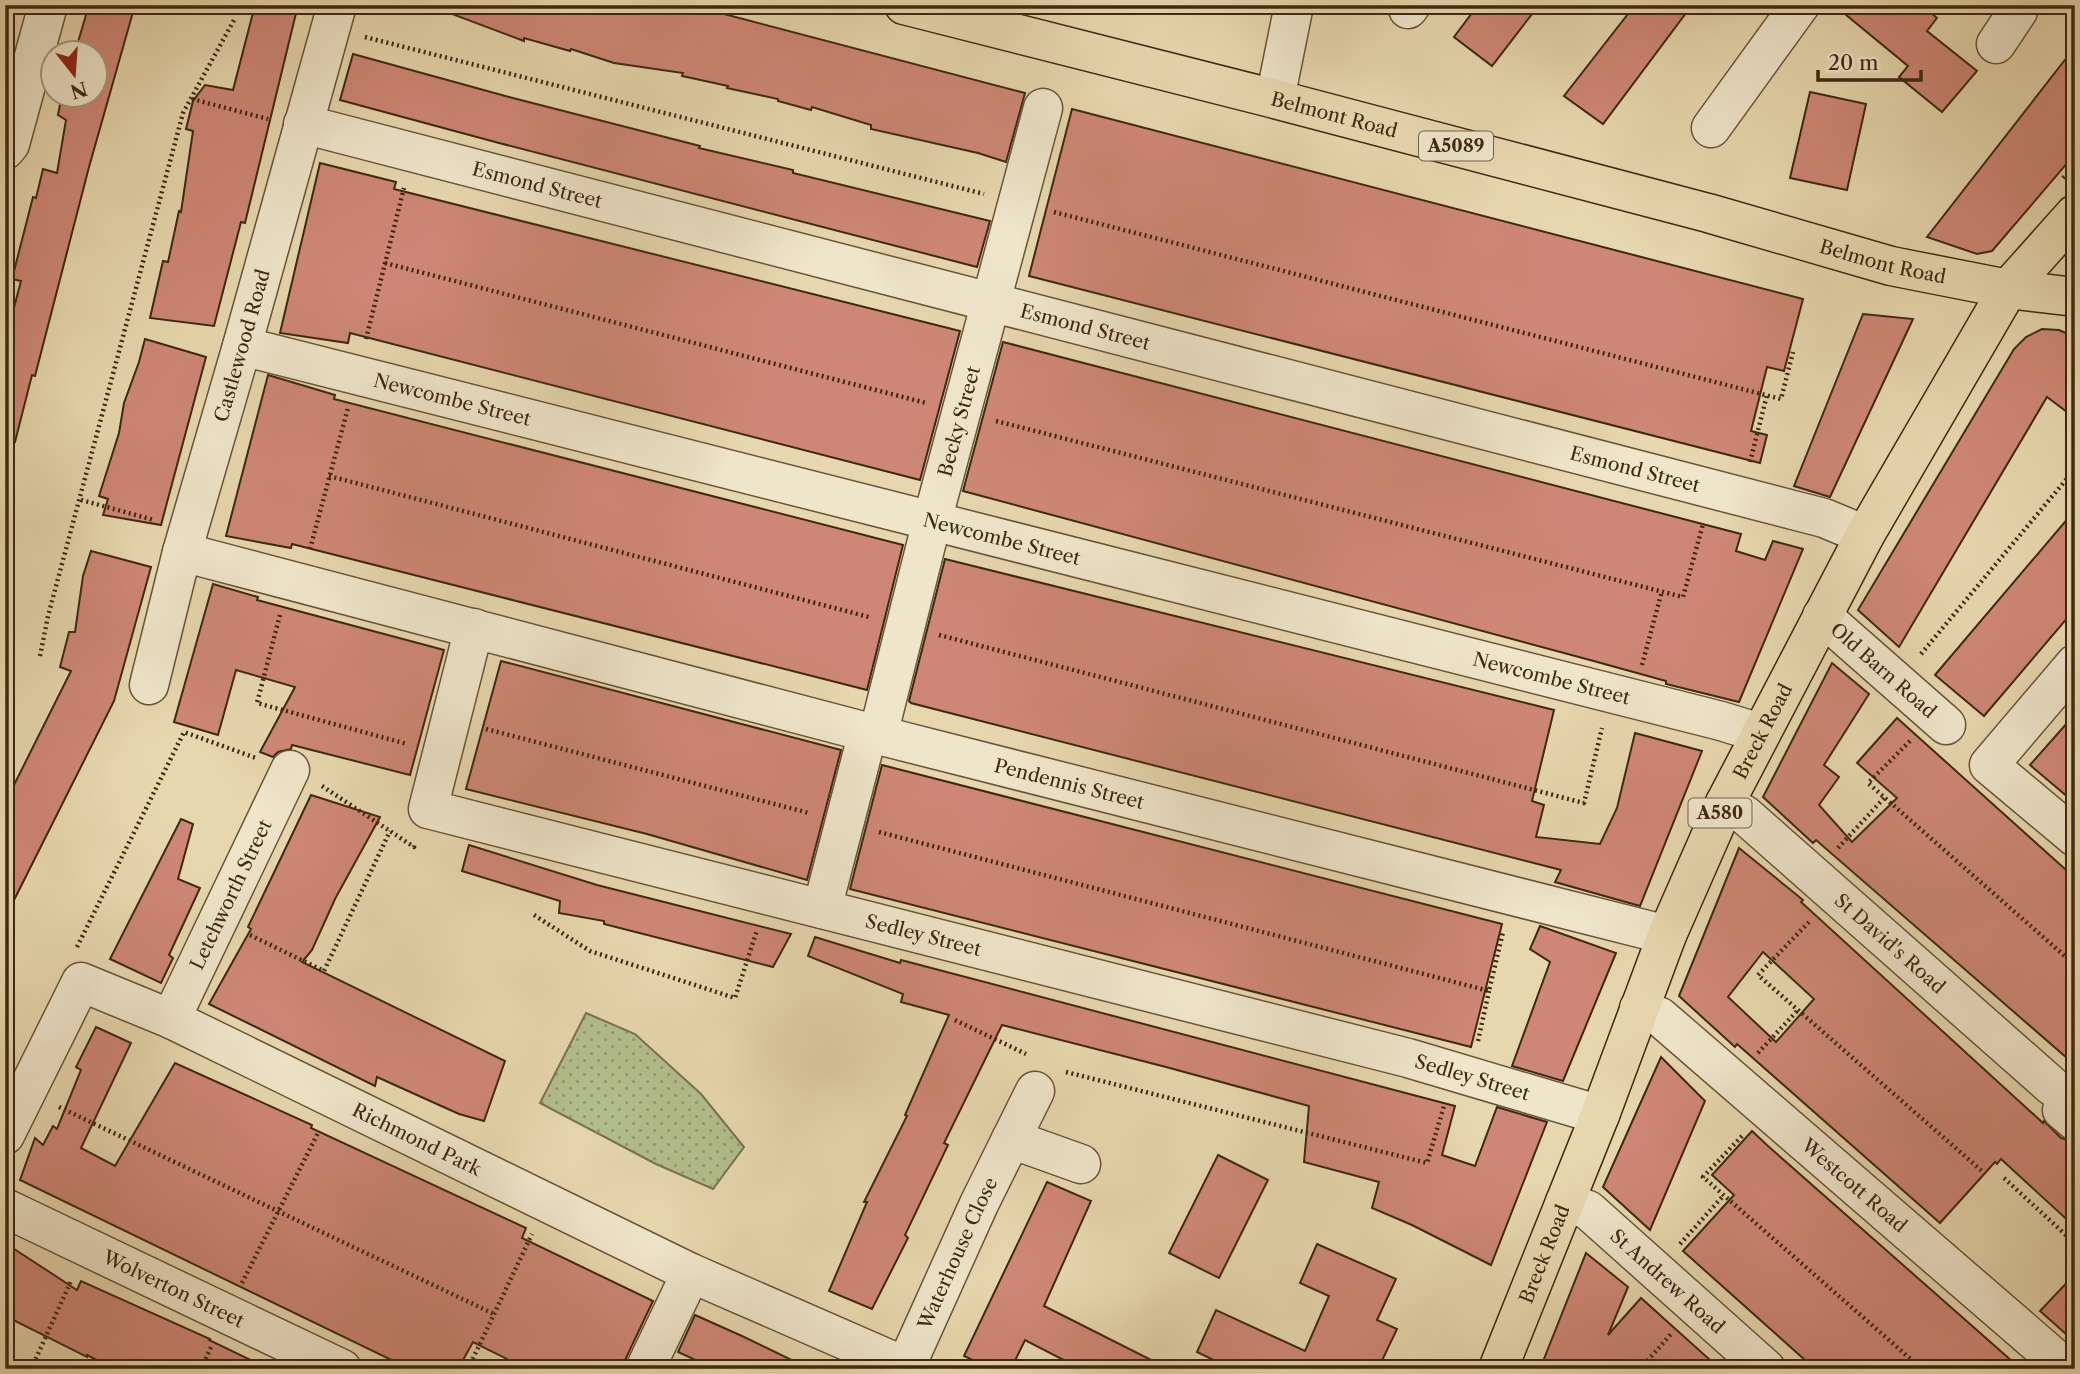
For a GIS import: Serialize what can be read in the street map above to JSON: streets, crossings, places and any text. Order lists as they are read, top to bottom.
{
  "streets": {
    "main road": [
      "Belmont Road",
      "A5089",
      "Breck Road",
      "A580"
    ],
    "street": [
      "Esmond Street",
      "Castlewood Road",
      "Newcombe Street",
      "Becky Street",
      "Old Barn Road",
      "Pendennis Street",
      "Letchworth Street",
      "Sedley Street",
      "St David's Road",
      "Richmond Park",
      "Westcott Road",
      "Waterhouse Close",
      "St Andrew Road",
      "Wolverton Street"
    ]
  },
  "crossings": [
    ["Belmont Road", "A5089"],
    ["Belmont Road", "Breck Road"],
    ["A5089", "Breck Road"],
    ["Esmond Street", "Castlewood Road"],
    ["Esmond Street", "Becky Street"],
    ["Esmond Street", "Breck Road"],
    ["Castlewood Road", "Newcombe Street"],
    ["Castlewood Road", "Pendennis Street"],
    ["Newcombe Street", "Becky Street"],
    ["Newcombe Street", "Breck Road"],
    ["Becky Street", "Pendennis Street"],
    ["Becky Street", "Sedley Street"],
    ["Old Barn Road", "Breck Road"],
    ["Breck Road", "Pendennis Street"],
    ["Breck Road", "Sedley Street"],
    ["Breck Road", "St David's Road"],
    ["Breck Road", "Westcott Road"],
    ["Breck Road", "St Andrew Road"],
    ["Pendennis Street", "Sedley Street"],
    ["Letchworth Street", "Richmond Park"],
    ["Richmond Park", "Waterhouse Close"]
  ],
  "scale_bar": "20 m",
  "north": "bottom"
}
